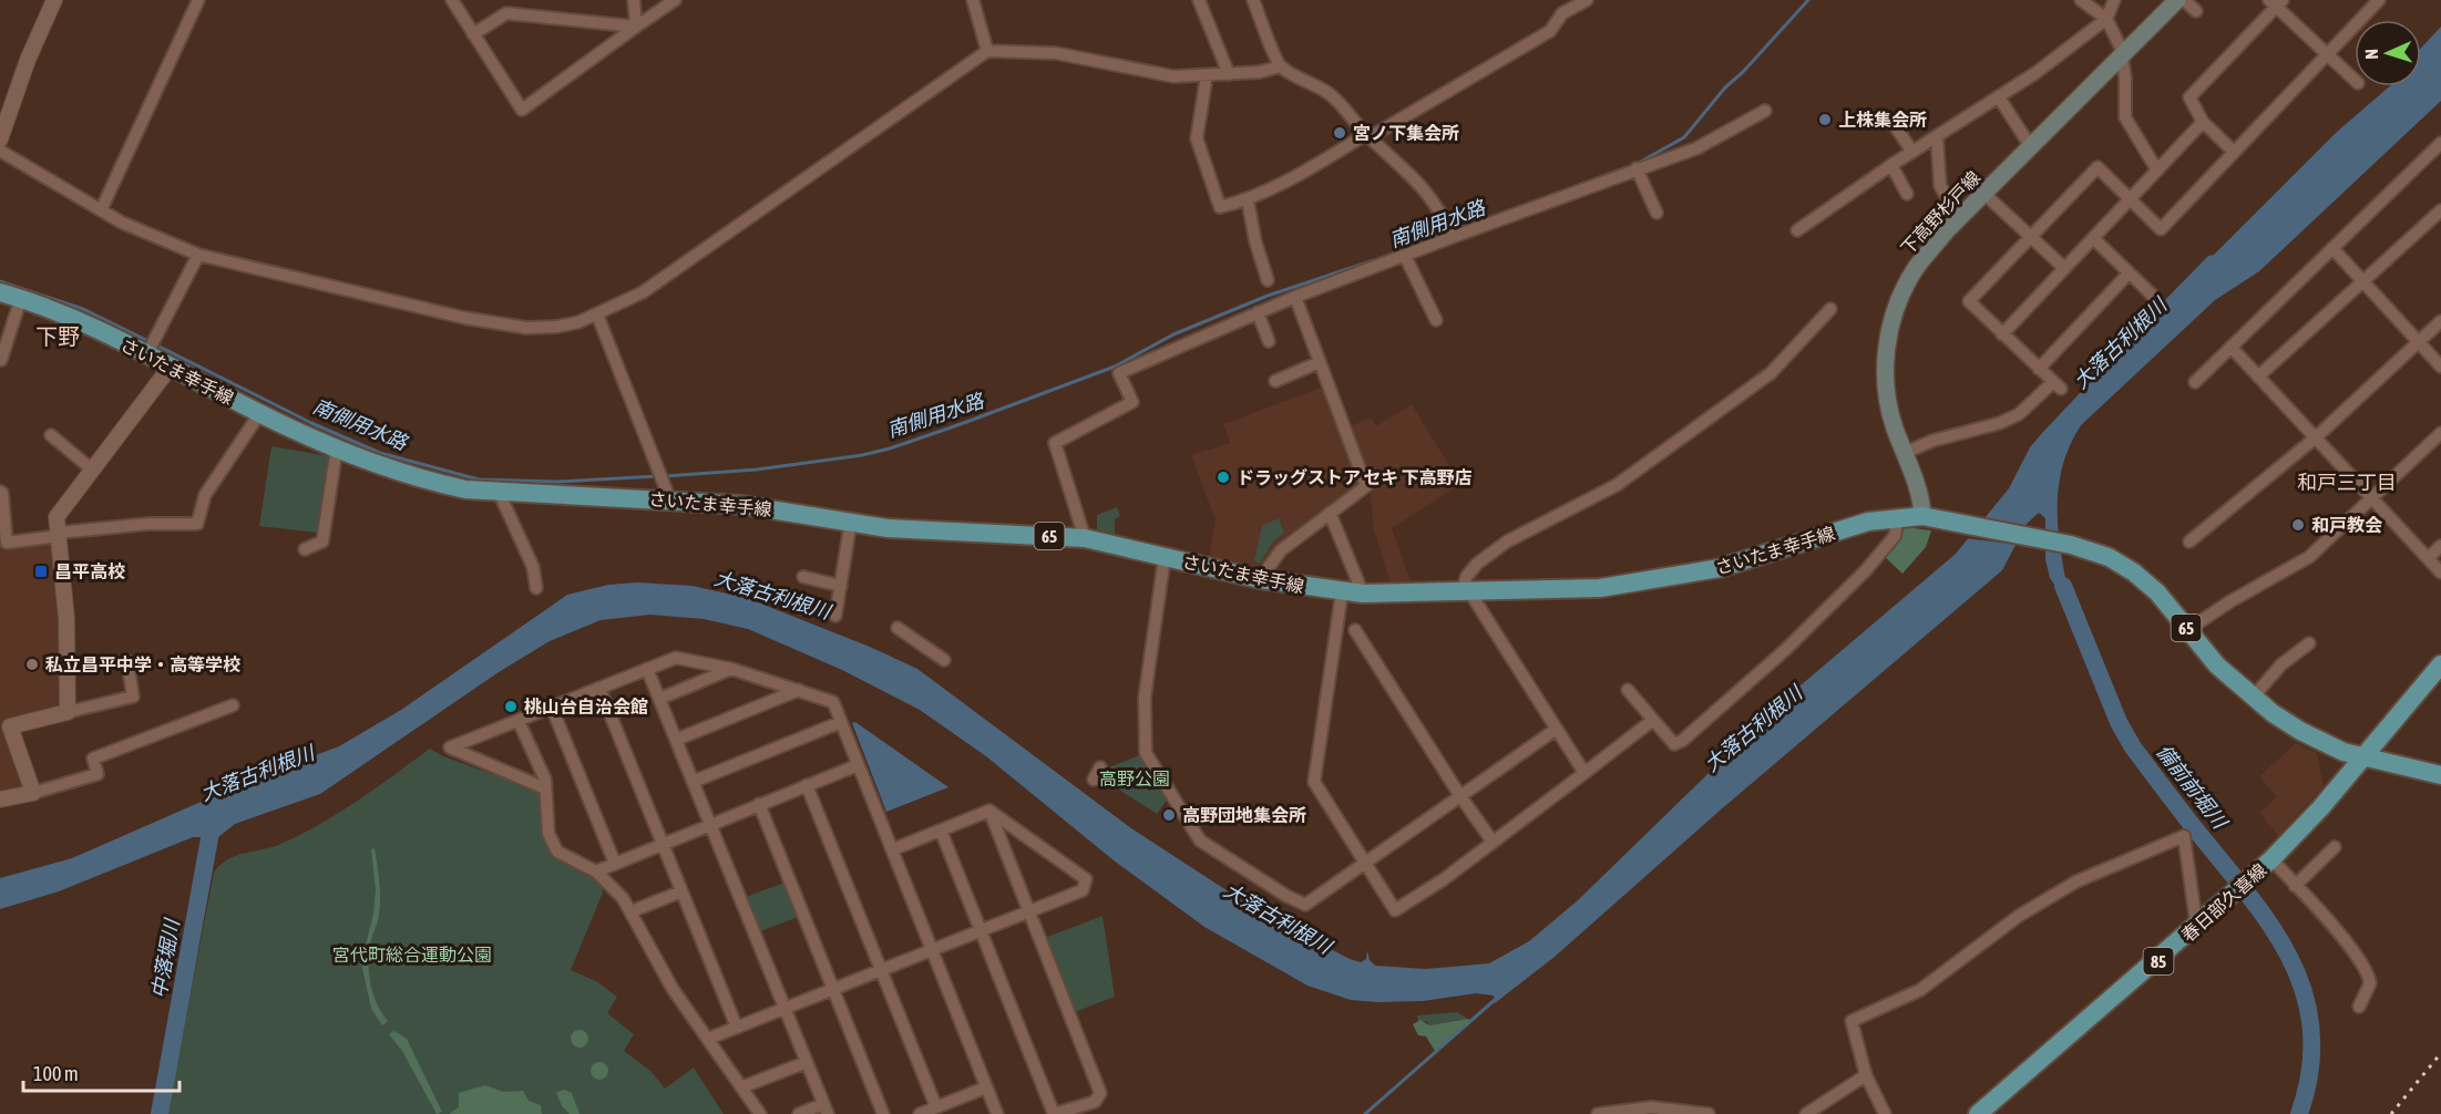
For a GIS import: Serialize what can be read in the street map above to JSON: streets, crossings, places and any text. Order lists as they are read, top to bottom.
{
  "streets": {
    "main road": [
      "下高野杉戸線",
      "さいたま幸手線",
      "65",
      "春日部久喜線",
      "85"
    ]
  },
  "crossings": [
    ["下高野杉戸線", "さいたま幸手線"],
    ["さいたま幸手線", "春日部久喜線"]
  ],
  "districts": ["下野", "和戸三丁目"],
  "water": [
    "南側用水路",
    "大落古利根川",
    "備前前堀川",
    "中落堀川"
  ],
  "parks": ["高野公園", "宮代町総合運動公園"],
  "places": {
    "other": [
      "上株集会所",
      "宮ノ下集会所",
      "ドラッグストア セキ 下高野店",
      "和戸教会",
      "私立昌平中学・高等学校",
      "桃山台自治会館",
      "高野団地集会所"
    ],
    "transit": ["昌平高校"]
  },
  "scale_bar": "100 m",
  "north": "left"
}
